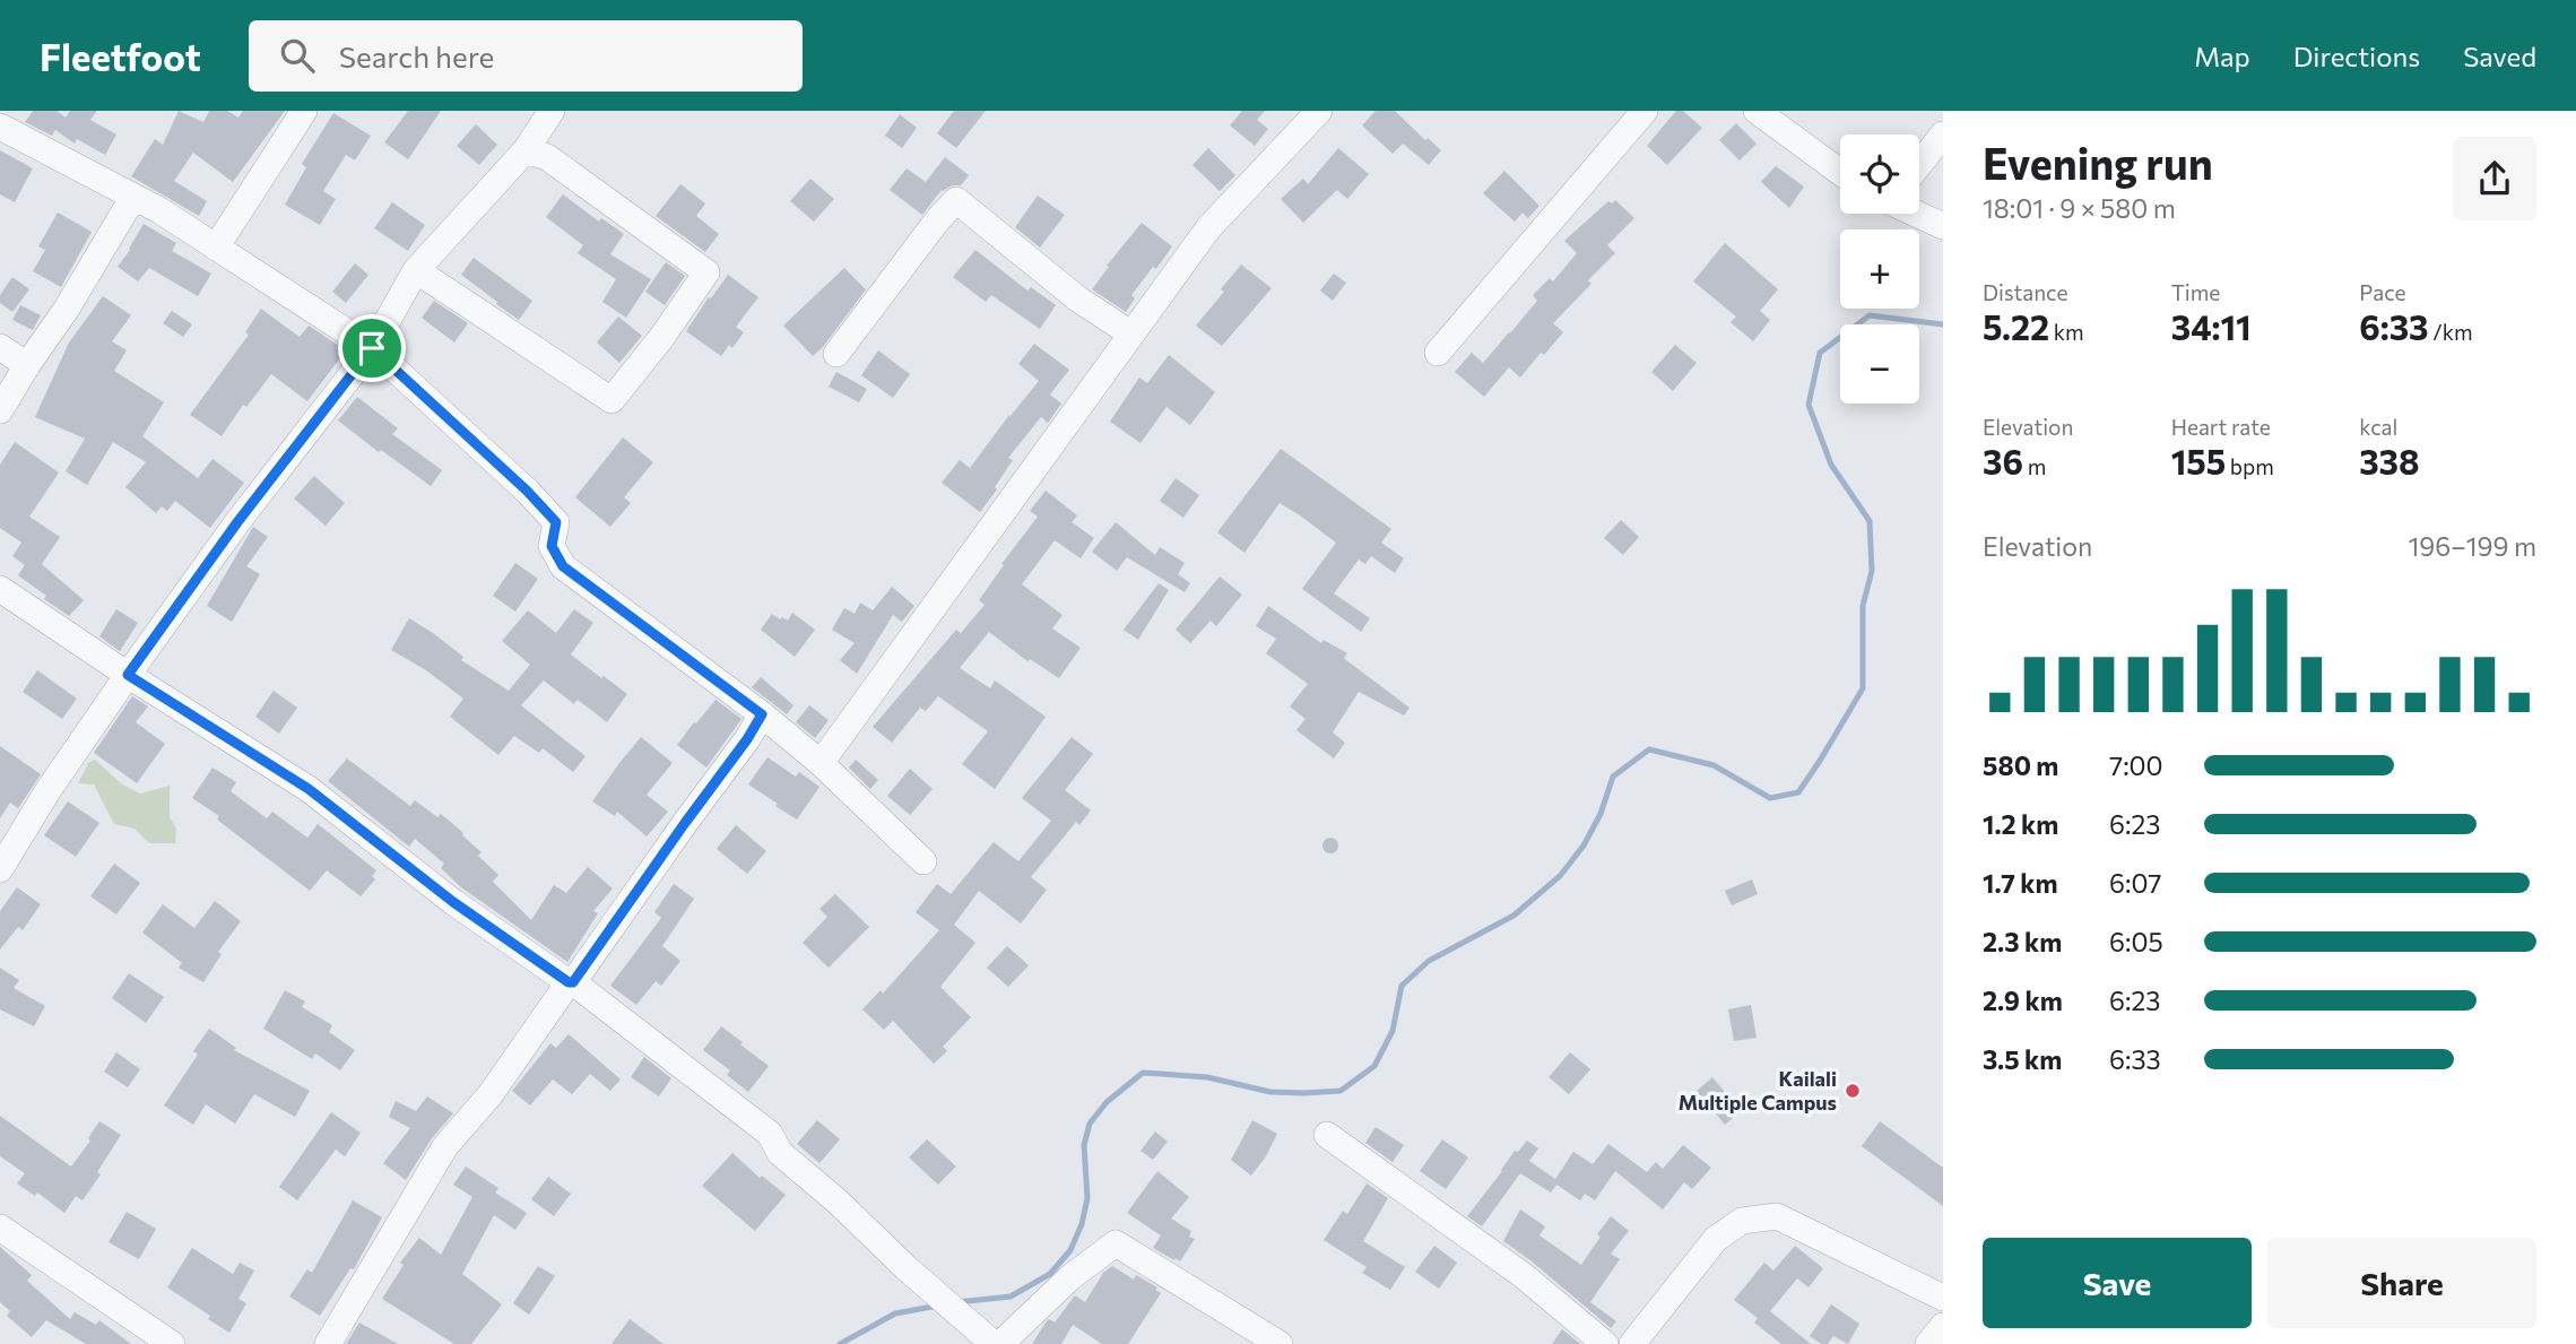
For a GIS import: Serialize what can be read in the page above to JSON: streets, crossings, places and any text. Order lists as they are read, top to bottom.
{
  "places": ["Kailali Multiple Campus"],
  "page": {
    "header": "Fleetfoot",
    "search": "Search here",
    "nav": ["Map", "Directions", "Saved"],
    "heading": ["Evening run", "18:01 · 9 × 580 m"],
    "map_buttons": ["+", "−"],
    "stats": [
      ["Distance", "5.22 km"],
      ["Time", "34:11"],
      ["Pace", "6:33 /km"],
      ["Elevation", "36 m"],
      ["Heart rate", "155 bpm"],
      ["kcal", "338"]
    ],
    "chart": ["Elevation", "196–199 m"],
    "list": [
      {
        "name": "580 m",
        "note": "7:00"
      },
      {
        "name": "1.2 km",
        "note": "6:23"
      },
      {
        "name": "1.7 km",
        "note": "6:07"
      },
      {
        "name": "2.3 km",
        "note": "6:05"
      },
      {
        "name": "2.9 km",
        "note": "6:23"
      },
      {
        "name": "3.5 km",
        "note": "6:33"
      }
    ],
    "buttons": ["Save", "Share"]
  }
}
